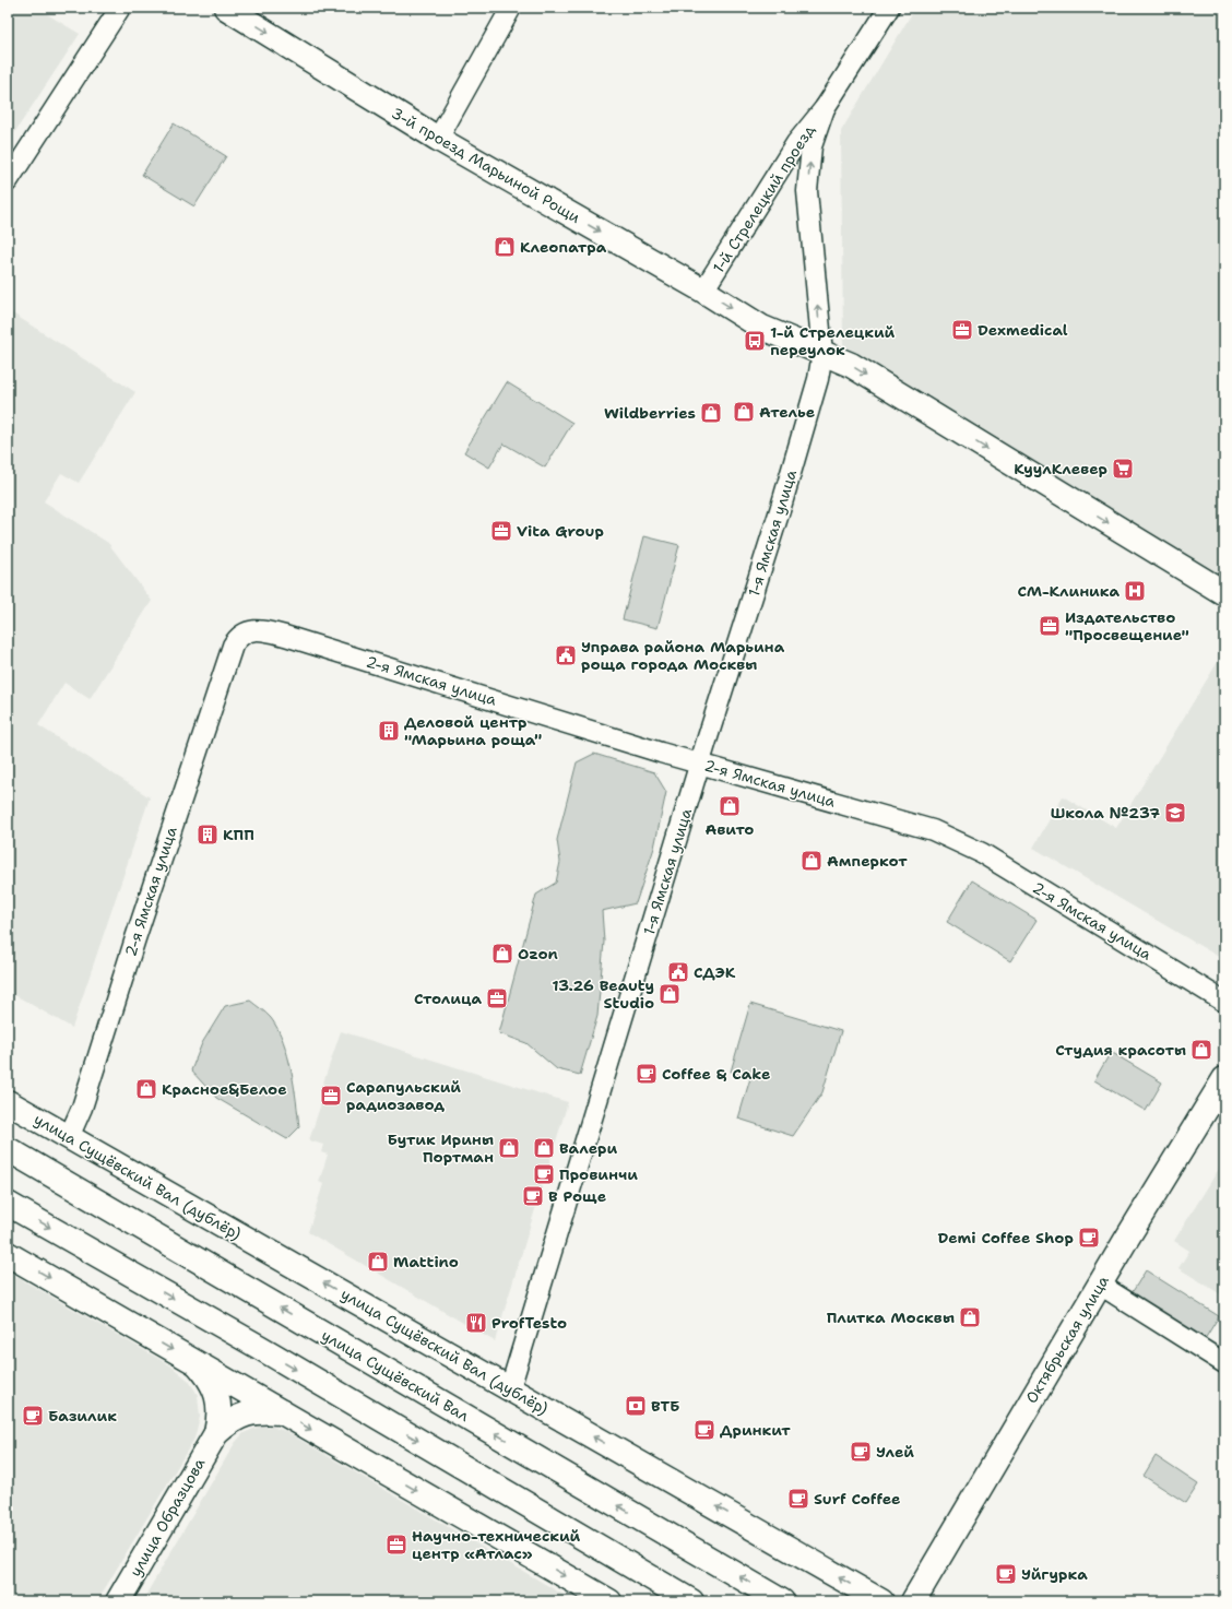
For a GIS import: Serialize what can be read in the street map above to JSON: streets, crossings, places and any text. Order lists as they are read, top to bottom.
{
  "streets": {
    "main road": [
      "3-й проезд Марьиной Рощи",
      "улица Сущёвский Вал (дублёр)",
      "Октябрьская улица",
      "улица Сущёвский Вал",
      "улица Образцова"
    ],
    "street": ["1-й Стрелецкий проезд", "1-я Ямская улица", "2-я Ямская улица"]
  },
  "crossings": [
    ["3-й проезд Марьиной Рощи", "1-й Стрелецкий проезд"],
    ["3-й проезд Марьиной Рощи", "1-я Ямская улица"],
    ["1-й Стрелецкий проезд", "1-я Ямская улица"],
    ["1-я Ямская улица", "2-я Ямская улица"],
    ["1-я Ямская улица", "улица Сущёвский Вал (дублёр)"],
    ["2-я Ямская улица", "улица Сущёвский Вал (дублёр)"]
  ],
  "one_way": ["3-й проезд Марьиной Рощи", "1-й Стрелецкий проезд"],
  "places": {
    "shop": [
      "Клеопатра",
      "Ателье",
      "Wildberries",
      "Авито",
      "Амперкот",
      "Ozon",
      "13.26 Beauty Studio",
      "Студия красоты",
      "Красное&Белое",
      "Бутик Ирины Портман",
      "Валери",
      "Mattino",
      "Плитка Москвы"
    ],
    "office": [
      "Dexmedical",
      "Vita Group",
      "Издательство \"Просвещение\"",
      "Столица",
      "Сарапульский радиозавод",
      "Научно-технический центр «Атлас»"
    ],
    "bus stop": ["1-й Стрелецкий переулок"],
    "supermarket": ["КуулКлевер"],
    "hospital": ["СМ-Клиника"],
    "public building": ["Управа района Марьина роща города Москвы", "СДЭК"],
    "building": ["Деловой центр \"Марьина роща\"", "КПП"],
    "school or university": ["Школа №237"],
    "cafe": [
      "Coffee & Cake",
      "Провинчи",
      "В Роще",
      "Demi Coffee Shop",
      "Базилик",
      "Дринкит",
      "Улей",
      "Surf Coffee",
      "Уйгурка"
    ],
    "restaurant": ["ProfTesto"],
    "bank": ["ВТБ"]
  }
}
